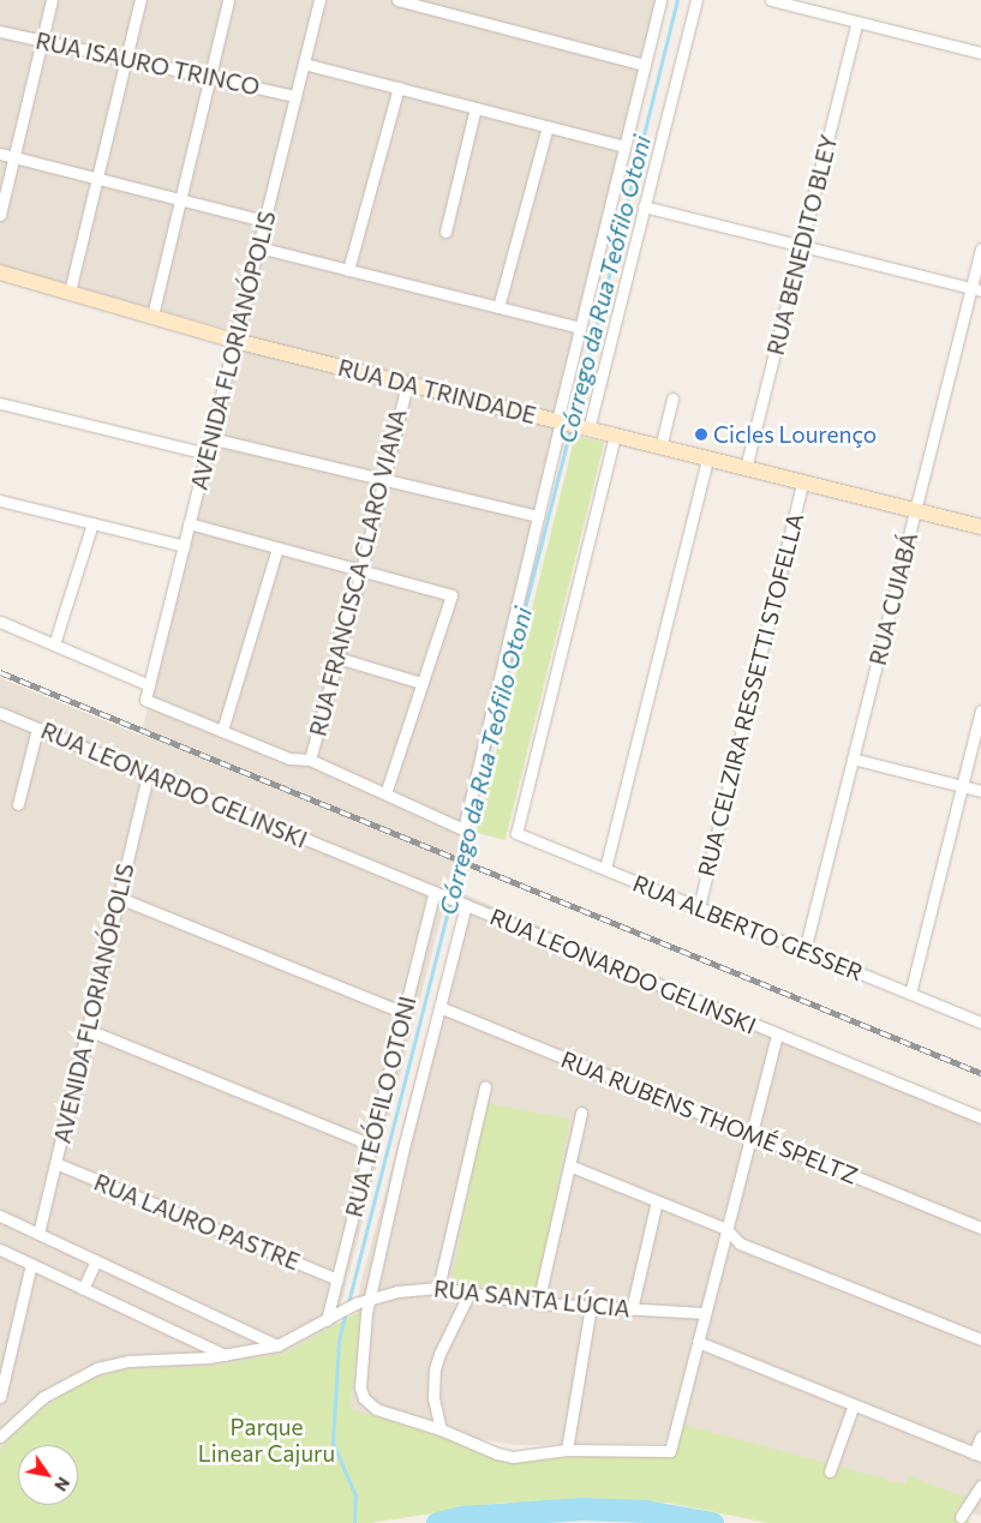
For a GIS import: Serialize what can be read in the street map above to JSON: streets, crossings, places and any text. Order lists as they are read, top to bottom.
{
  "streets": {
    "main road": ["RUA DA TRINDADE"],
    "street": [
      "RUA ISAURO TRINCO",
      "RUA BENEDITO BLEY",
      "AVENIDA FLORIANÓPOLIS",
      "RUA FRANCISCA CLARO VIANA",
      "RUA CUIABÁ",
      "RUA CELZIRA RESSETTI STOFELLA",
      "RUA LEONARDO GELINSKI",
      "RUA ALBERTO GESSER",
      "RUA TEÓFILO OTONI",
      "RUA RUBENS THOMÉ SPELTZ",
      "RUA LAURO PASTRE",
      "RUA SANTA LÚCIA"
    ]
  },
  "crossings": [
    ["RUA ISAURO TRINCO", "AVENIDA FLORIANÓPOLIS"],
    ["RUA BENEDITO BLEY", "RUA DA TRINDADE"],
    ["AVENIDA FLORIANÓPOLIS", "RUA DA TRINDADE"],
    ["AVENIDA FLORIANÓPOLIS", "RUA LEONARDO GELINSKI"],
    ["AVENIDA FLORIANÓPOLIS", "RUA LAURO PASTRE"],
    ["RUA DA TRINDADE", "RUA FRANCISCA CLARO VIANA"],
    ["RUA DA TRINDADE", "RUA CUIABÁ"],
    ["RUA DA TRINDADE", "RUA CELZIRA RESSETTI STOFELLA"],
    ["RUA DA TRINDADE", "RUA ALBERTO GESSER"],
    ["RUA CUIABÁ", "RUA ALBERTO GESSER"],
    ["RUA CELZIRA RESSETTI STOFELLA", "RUA ALBERTO GESSER"],
    ["RUA LEONARDO GELINSKI", "RUA TEÓFILO OTONI"],
    ["RUA TEÓFILO OTONI", "RUA RUBENS THOMÉ SPELTZ"],
    ["RUA TEÓFILO OTONI", "RUA LAURO PASTRE"],
    ["RUA TEÓFILO OTONI", "RUA SANTA LÚCIA"]
  ],
  "water": ["Córrego da Rua Teófilo Otoni"],
  "parks": ["Parque Linear Cajuru"],
  "places": ["Cicles Lourenço"],
  "north": "bottom right"
}
